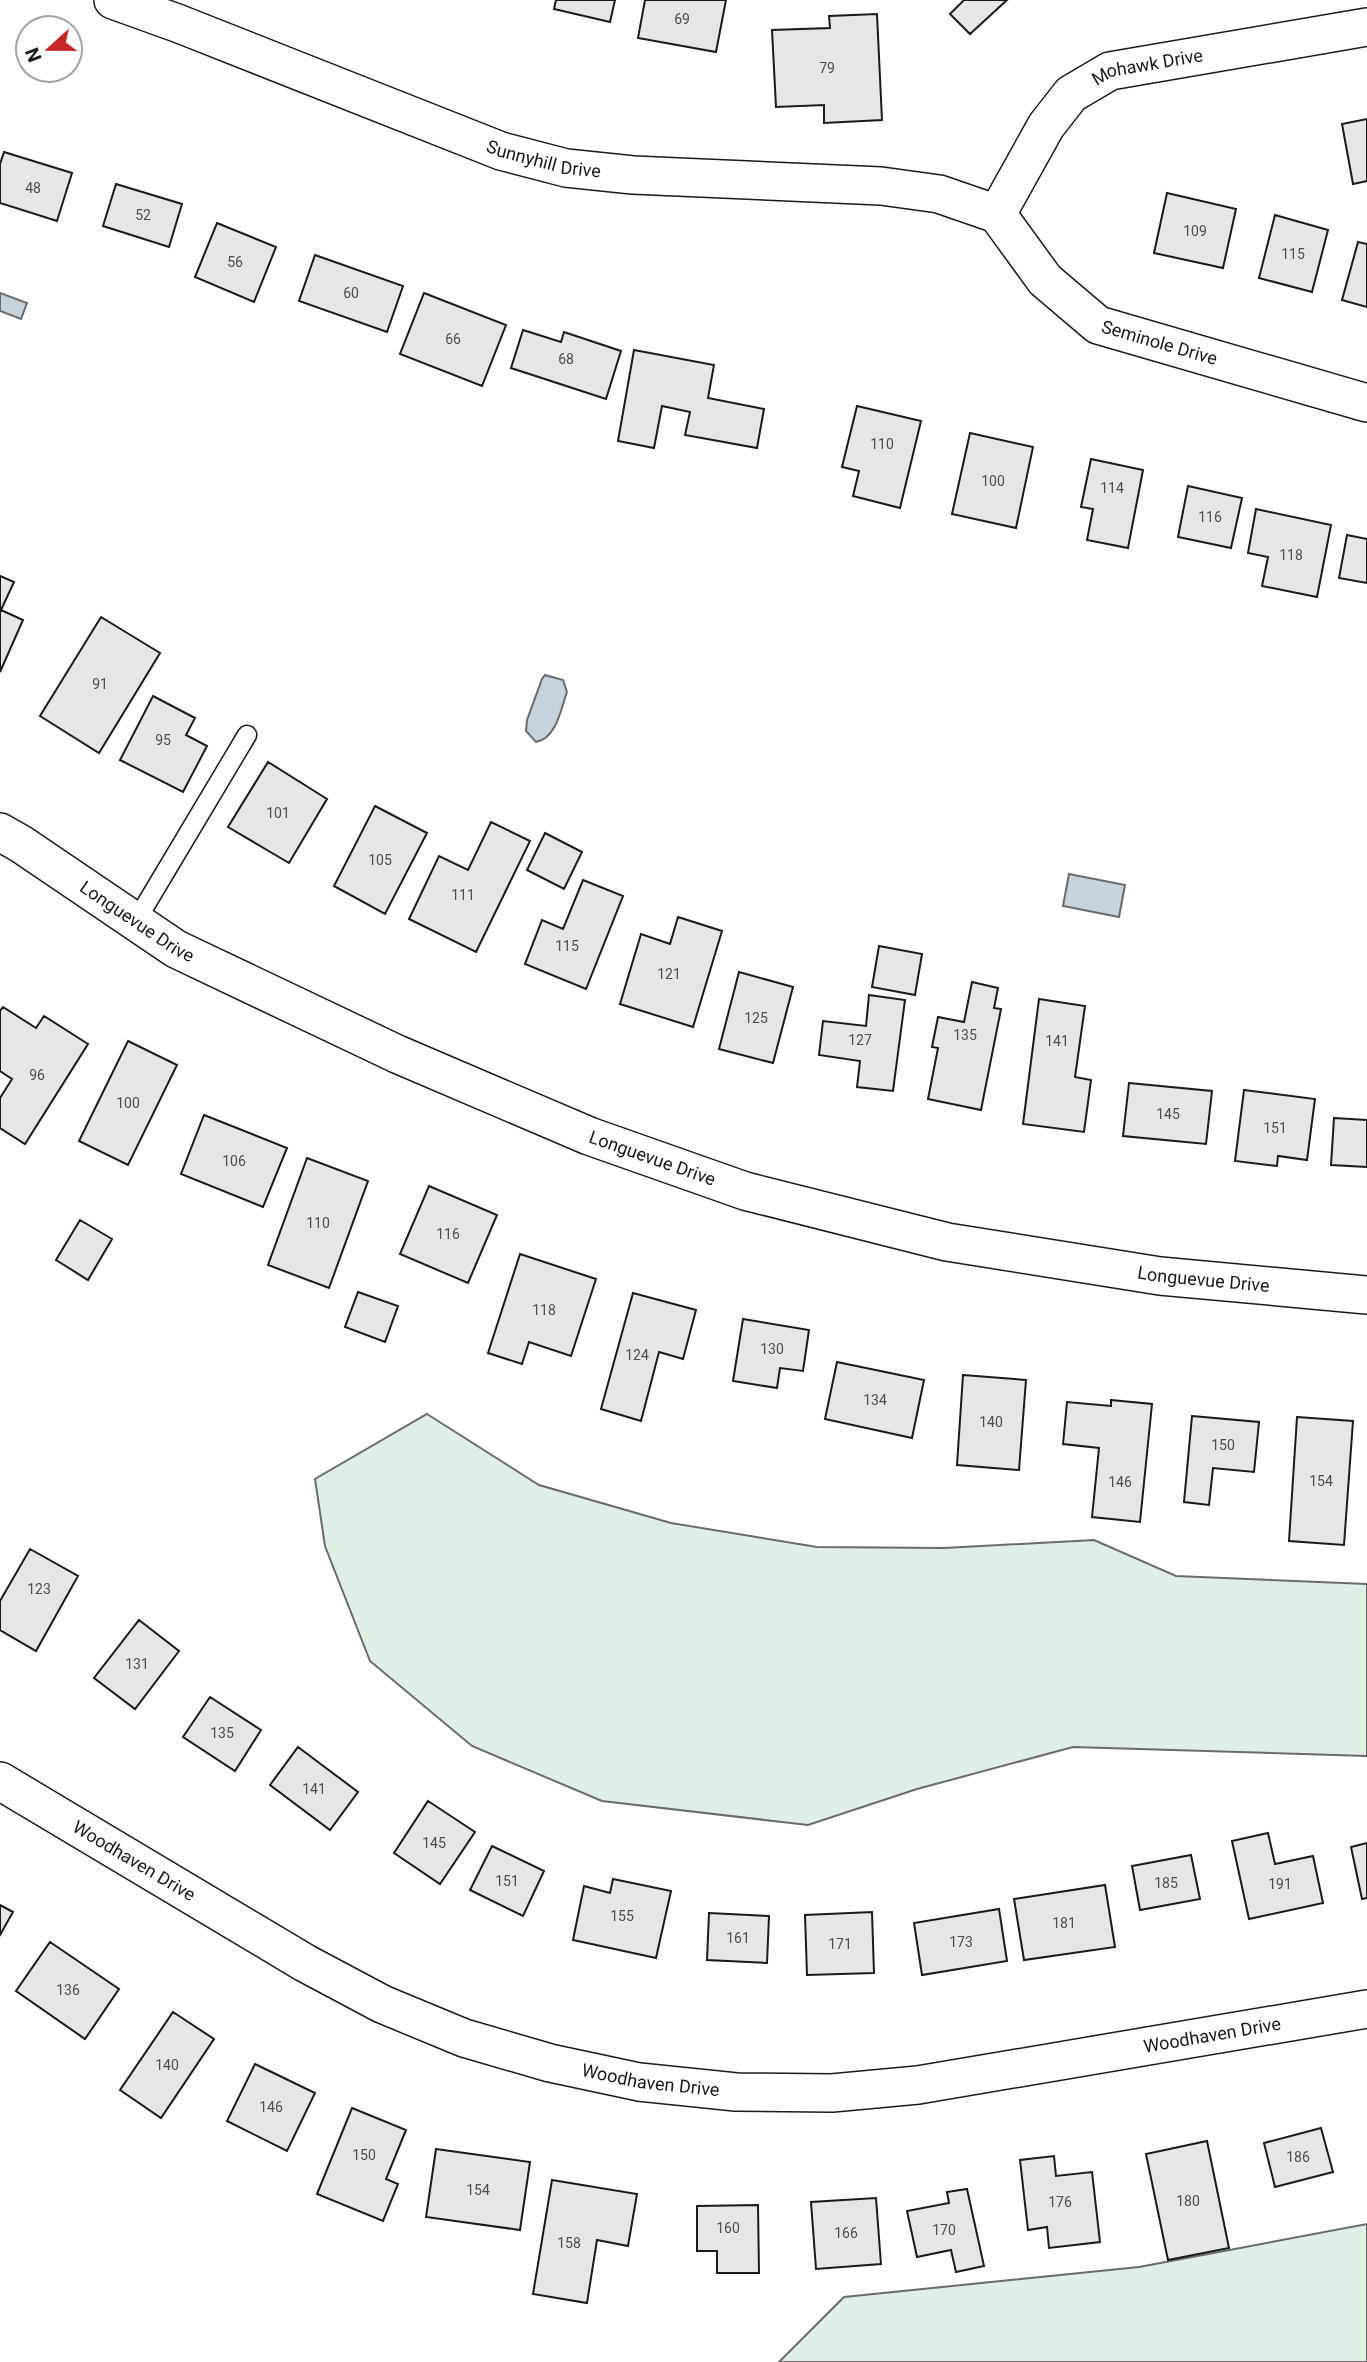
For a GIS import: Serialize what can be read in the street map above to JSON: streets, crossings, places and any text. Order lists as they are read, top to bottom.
{
  "streets": {
    "street": [
      "Mohawk Drive",
      "Sunnyhill Drive",
      "Seminole Drive",
      "Longuevue Drive",
      "Woodhaven Drive"
    ]
  },
  "crossings": [
    ["Mohawk Drive", "Sunnyhill Drive"],
    ["Mohawk Drive", "Seminole Drive"],
    ["Sunnyhill Drive", "Seminole Drive"]
  ],
  "house_numbers": [
    "69",
    "79",
    "48",
    "52",
    "109",
    "115",
    "56",
    "60",
    "66",
    "68",
    "110",
    "100",
    "114",
    "116",
    "118",
    "91",
    "95",
    "101",
    "105",
    "111",
    "115",
    "121",
    "125",
    "135",
    "127",
    "141",
    "96",
    "100",
    "145",
    "151",
    "106",
    "110",
    "116",
    "118",
    "130",
    "124",
    "134",
    "140",
    "150",
    "154",
    "146",
    "123",
    "131",
    "135",
    "141",
    "145",
    "151",
    "185",
    "191",
    "155",
    "181",
    "161",
    "173",
    "171",
    "136",
    "140",
    "146",
    "150",
    "186",
    "154",
    "180",
    "176",
    "160",
    "170",
    "166",
    "158"
  ],
  "north": "left"
}
